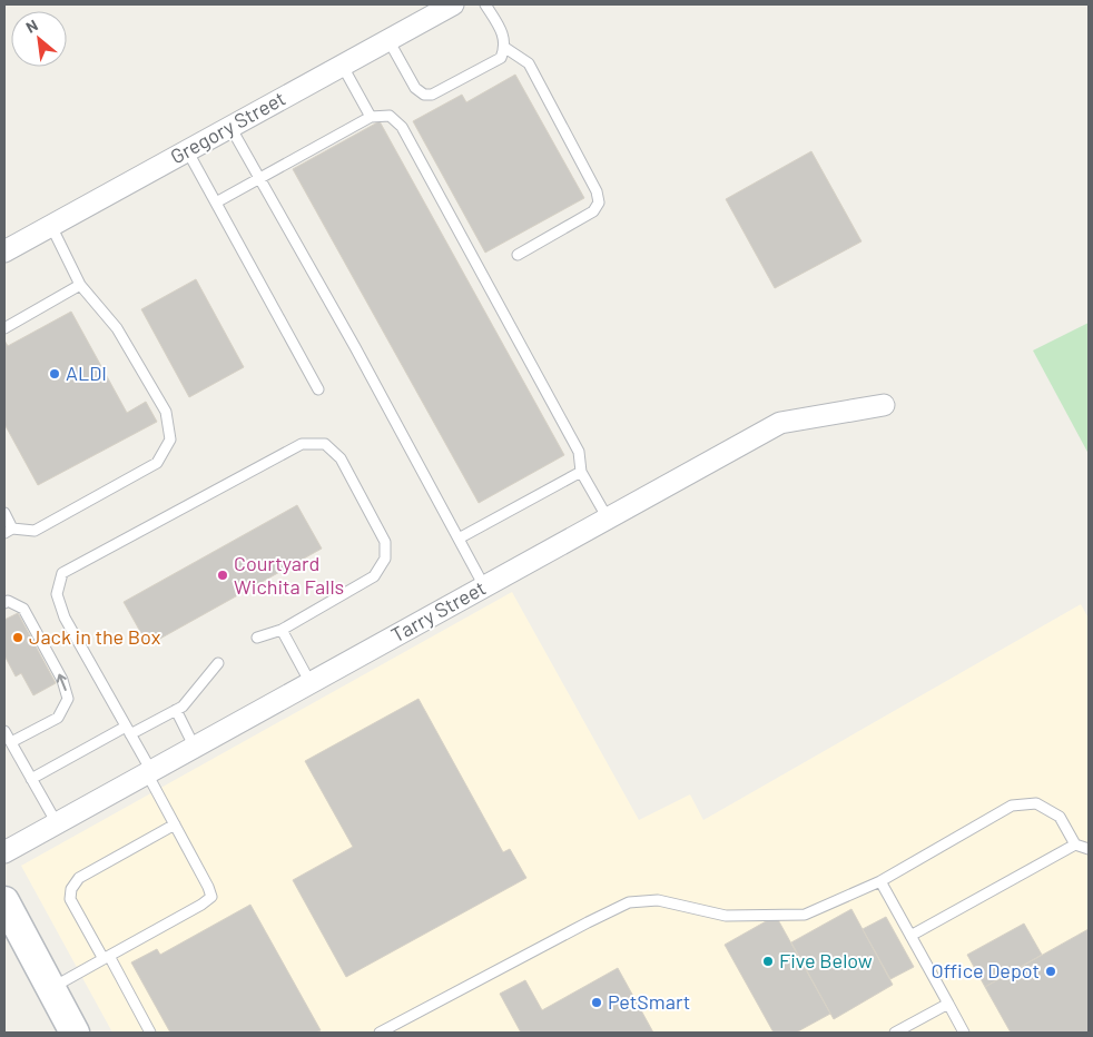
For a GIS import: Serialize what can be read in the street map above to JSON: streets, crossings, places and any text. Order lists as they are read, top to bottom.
{
  "streets": {
    "street": ["Gregory Street", "Tarry Street"]
  },
  "places": [
    "ALDI",
    "Courtyard Wichita Falls",
    "Jack in the Box",
    "Five Below",
    "Office Depot",
    "PetSmart"
  ],
  "north": "top left"
}
